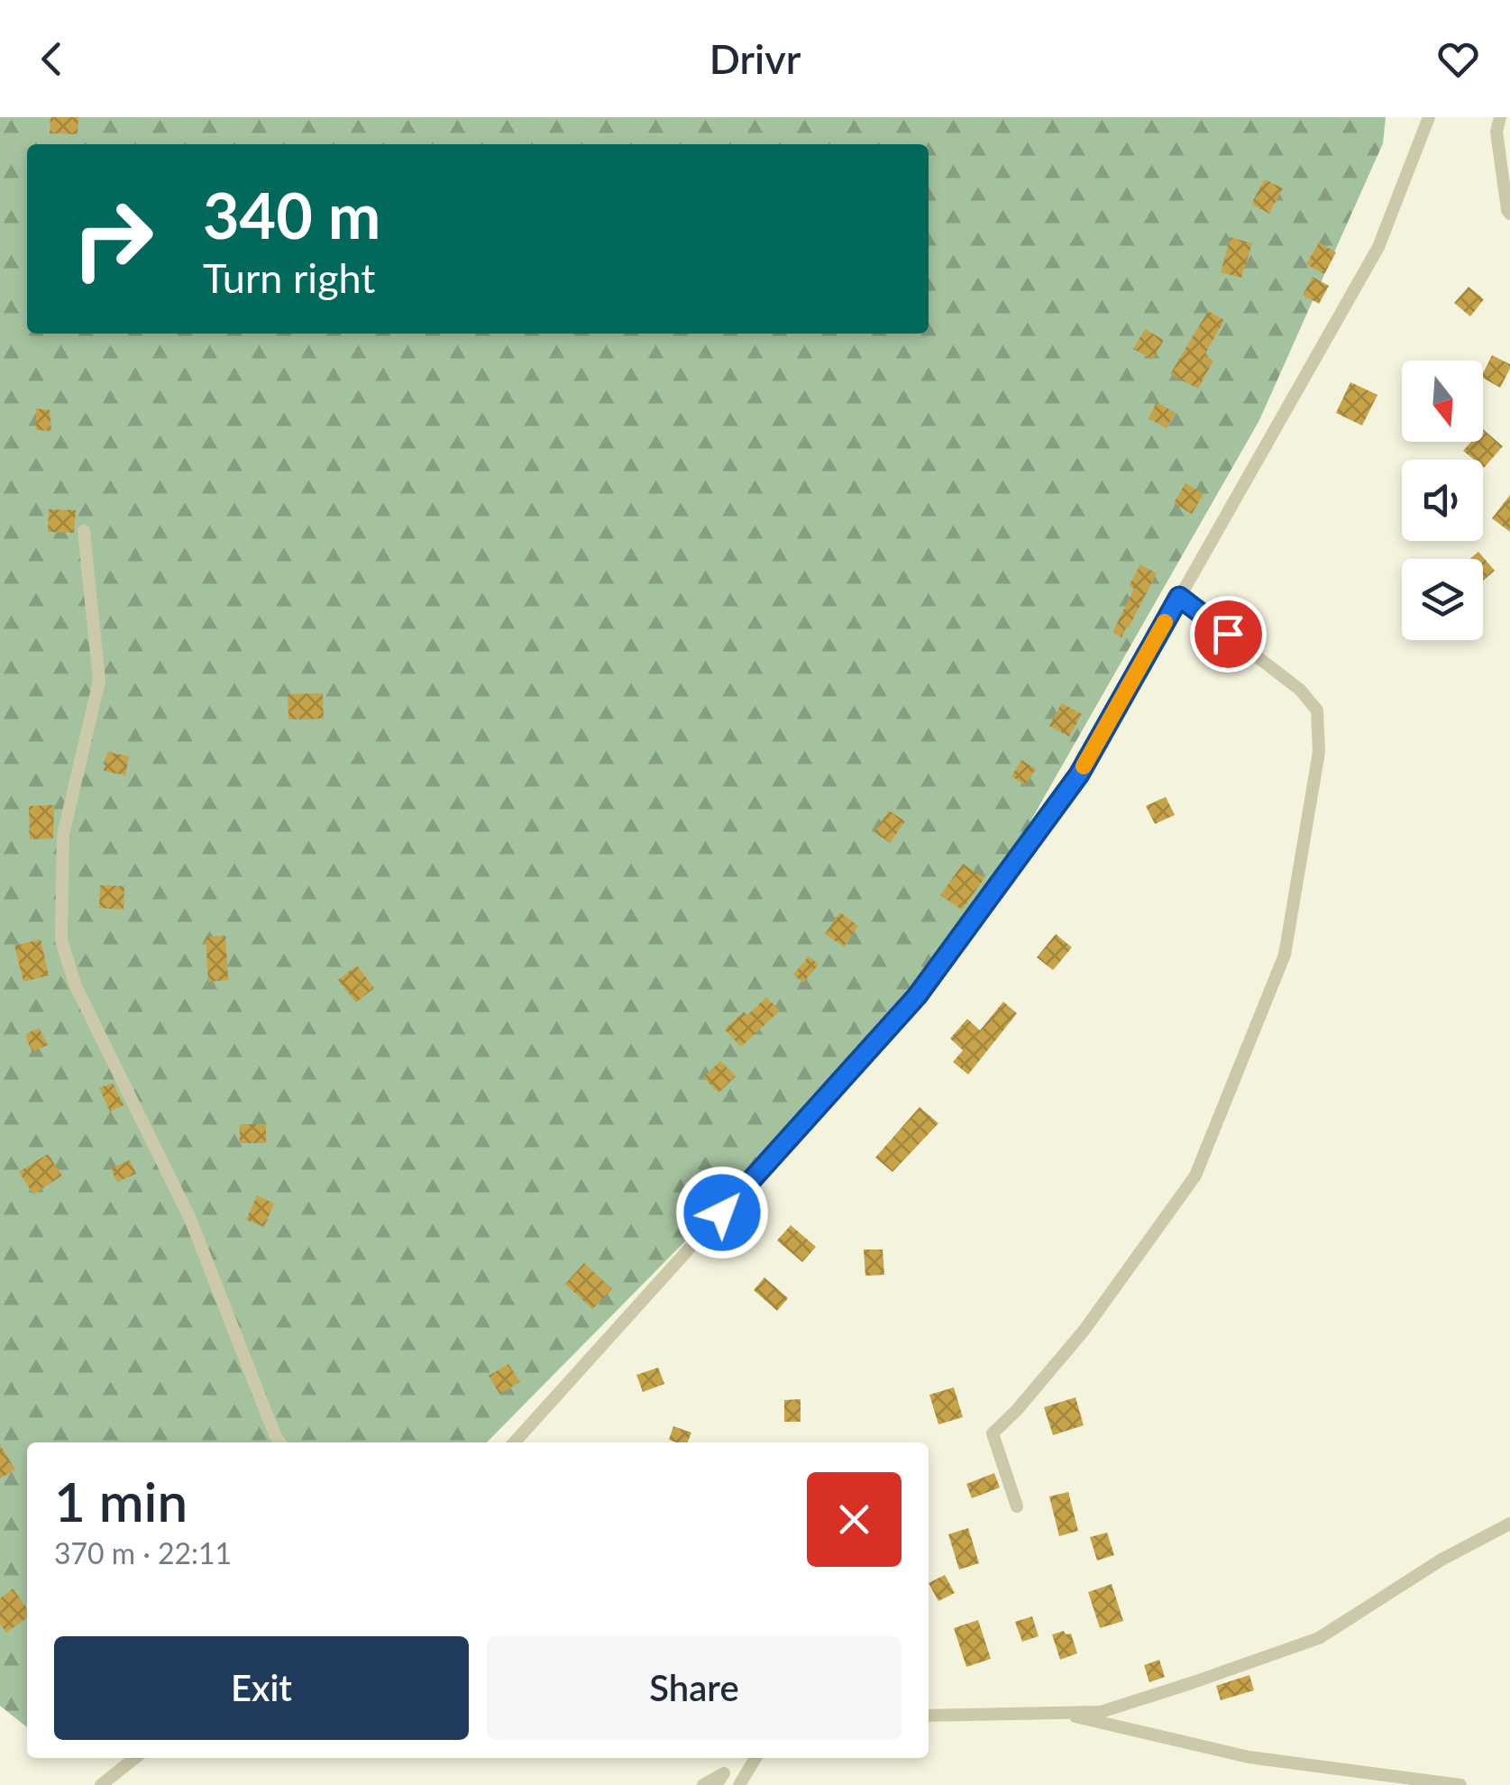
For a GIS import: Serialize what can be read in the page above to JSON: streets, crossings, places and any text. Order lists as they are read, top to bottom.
{
  "north": "bottom",
  "page": {
    "header": "Drivr",
    "turn": ["340 m", "Turn right"],
    "heading": ["1 min", "370 m · 22:11"],
    "buttons": ["Exit", "Share"]
  }
}
